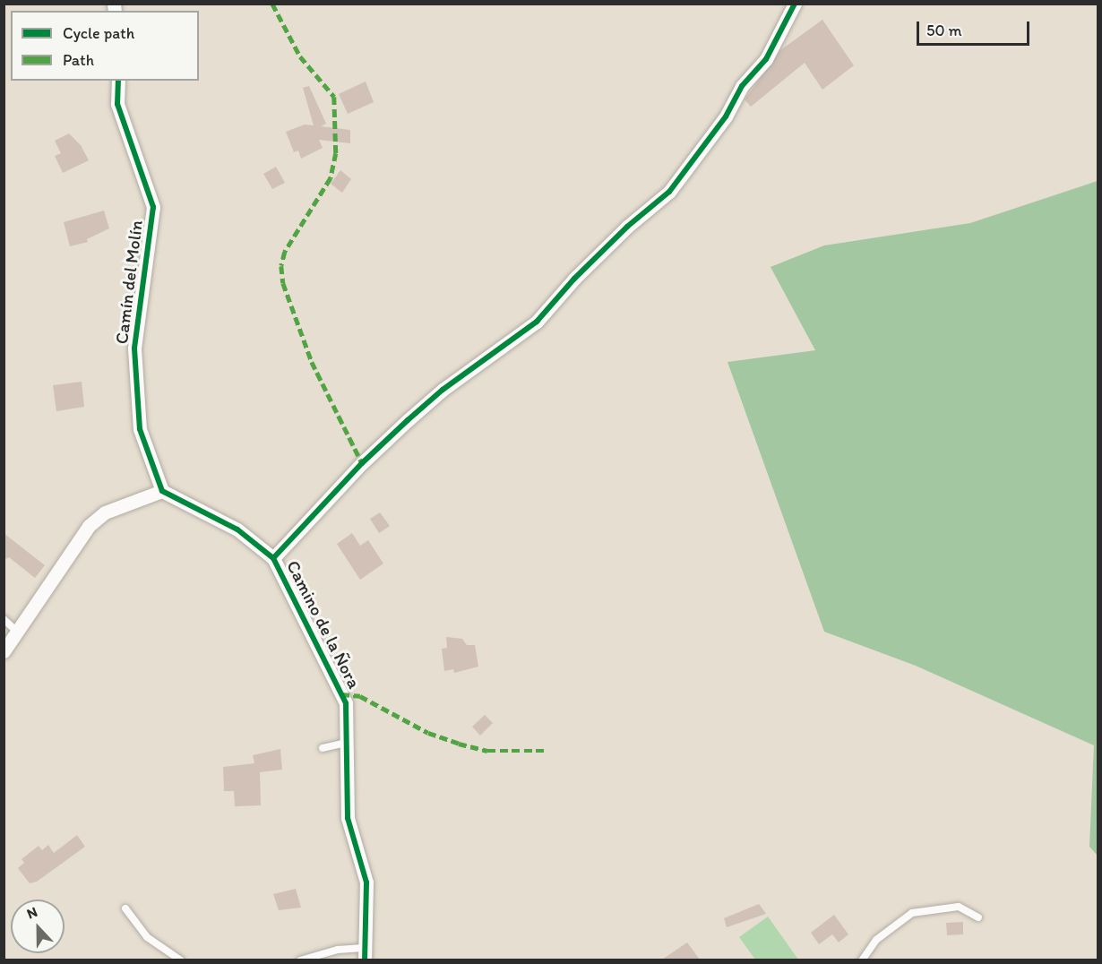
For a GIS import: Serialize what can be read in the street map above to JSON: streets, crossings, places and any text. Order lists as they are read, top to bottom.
{
  "streets": {
    "street": ["Camín del Molín", "Camino de la Ñora"]
  },
  "legend": ["Cycle path", "Path"],
  "scale_bar": "50 m",
  "north": "top"
}
